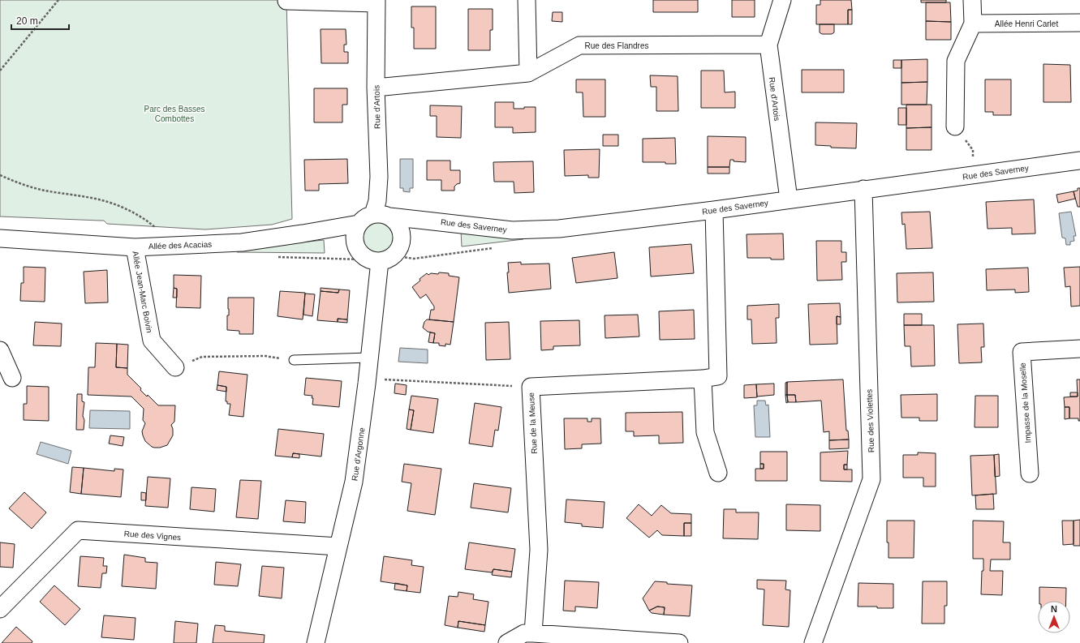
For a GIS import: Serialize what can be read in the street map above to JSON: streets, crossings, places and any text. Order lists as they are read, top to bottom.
{
  "streets": {
    "street": [
      "Allée Henri Carlet",
      "Rue des Flandres",
      "Rue d'Artois",
      "Rue des Saverney",
      "Allée des Acacias",
      "Allée Jean-Marc Boivin",
      "Impasse de la Moselle",
      "Rue des Violettes",
      "Rue de la Meuse",
      "Rue d'Argonne",
      "Rue des Vignes"
    ]
  },
  "crossings": [
    ["Rue des Flandres", "Rue d'Artois"],
    ["Rue d'Artois", "Rue des Saverney"],
    ["Rue d'Artois", "Allée des Acacias"],
    ["Rue d'Artois", "Rue d'Argonne"],
    ["Rue des Saverney", "Allée des Acacias"],
    ["Rue des Saverney", "Rue des Violettes"],
    ["Rue des Saverney", "Rue de la Meuse"],
    ["Rue des Saverney", "Rue d'Argonne"],
    ["Allée des Acacias", "Allée Jean-Marc Boivin"],
    ["Allée des Acacias", "Rue d'Argonne"],
    ["Rue d'Argonne", "Rue des Vignes"]
  ],
  "parks": ["Parc des Basses Combottes"],
  "scale_bar": "20 m",
  "north": "top"
}
